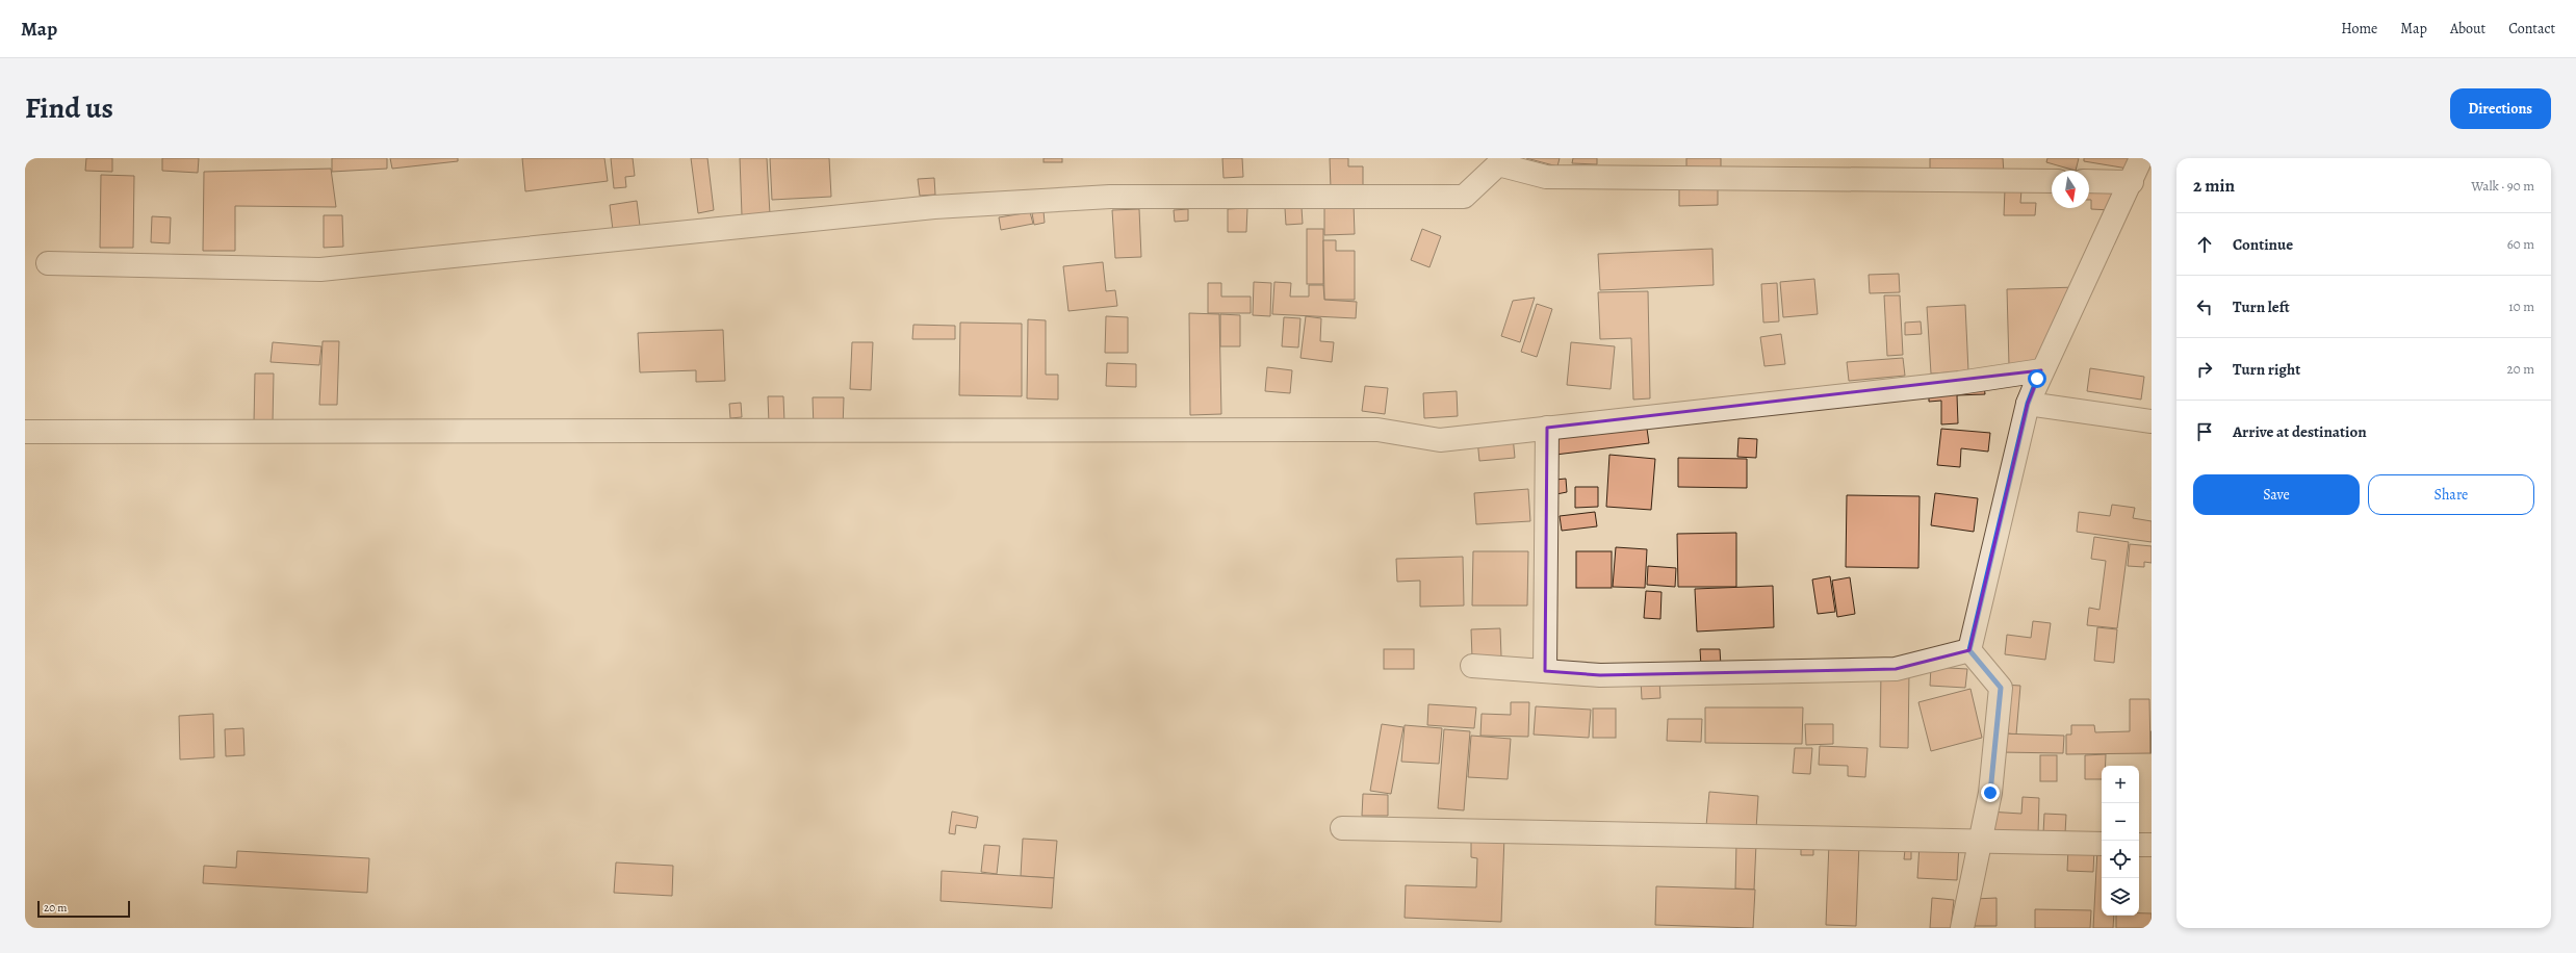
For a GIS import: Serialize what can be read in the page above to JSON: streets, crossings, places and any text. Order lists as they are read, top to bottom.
{
  "scale_bar": "20 m",
  "north": "bottom",
  "page": {
    "header": "Map",
    "nav": [
      "Home",
      "Map",
      "About",
      "Contact"
    ],
    "title": "Find us",
    "buttons": [
      "Directions",
      ["Save", "Share"]
    ],
    "heading": ["2 min", "Walk · 90 m"],
    "list": [
      ["Continue", "60 m"],
      ["Turn left", "10 m"],
      ["Turn right", "20 m"],
      "Arrive at destination"
    ],
    "map_buttons": ["+", "−"],
    "scale": "20 m"
  }
}
